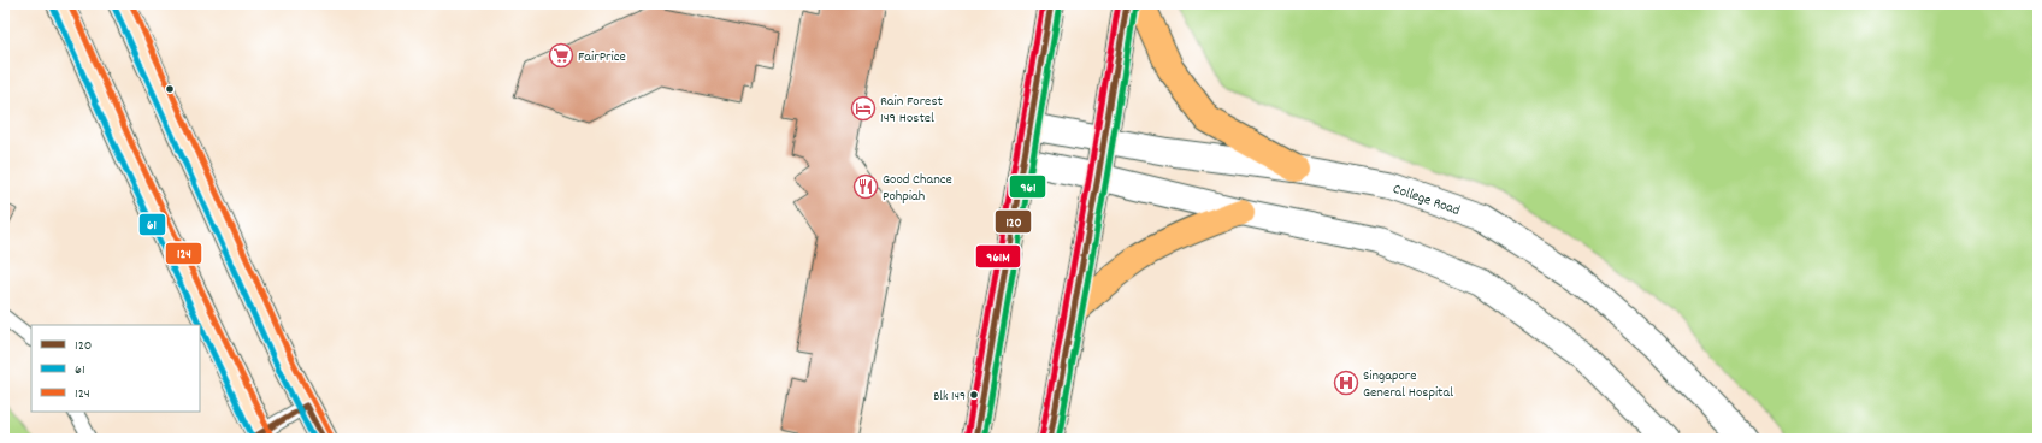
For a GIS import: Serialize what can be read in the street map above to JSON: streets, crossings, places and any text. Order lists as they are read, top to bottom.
{
  "streets": {
    "street": ["College Road"]
  },
  "places": {
    "supermarket": ["FairPrice"],
    "hotel": ["Rain Forest 149 Hostel"],
    "restaurant": ["Good Chance Pohpiah"],
    "hospital": ["Singapore General Hospital"],
    "other": ["Blk 149"]
  },
  "lines": [
    "transit line 120",
    "transit line 124",
    "transit line 961M",
    "transit line 961",
    "transit line 61"
  ],
  "legend": ["120", "61", "124"]
}
